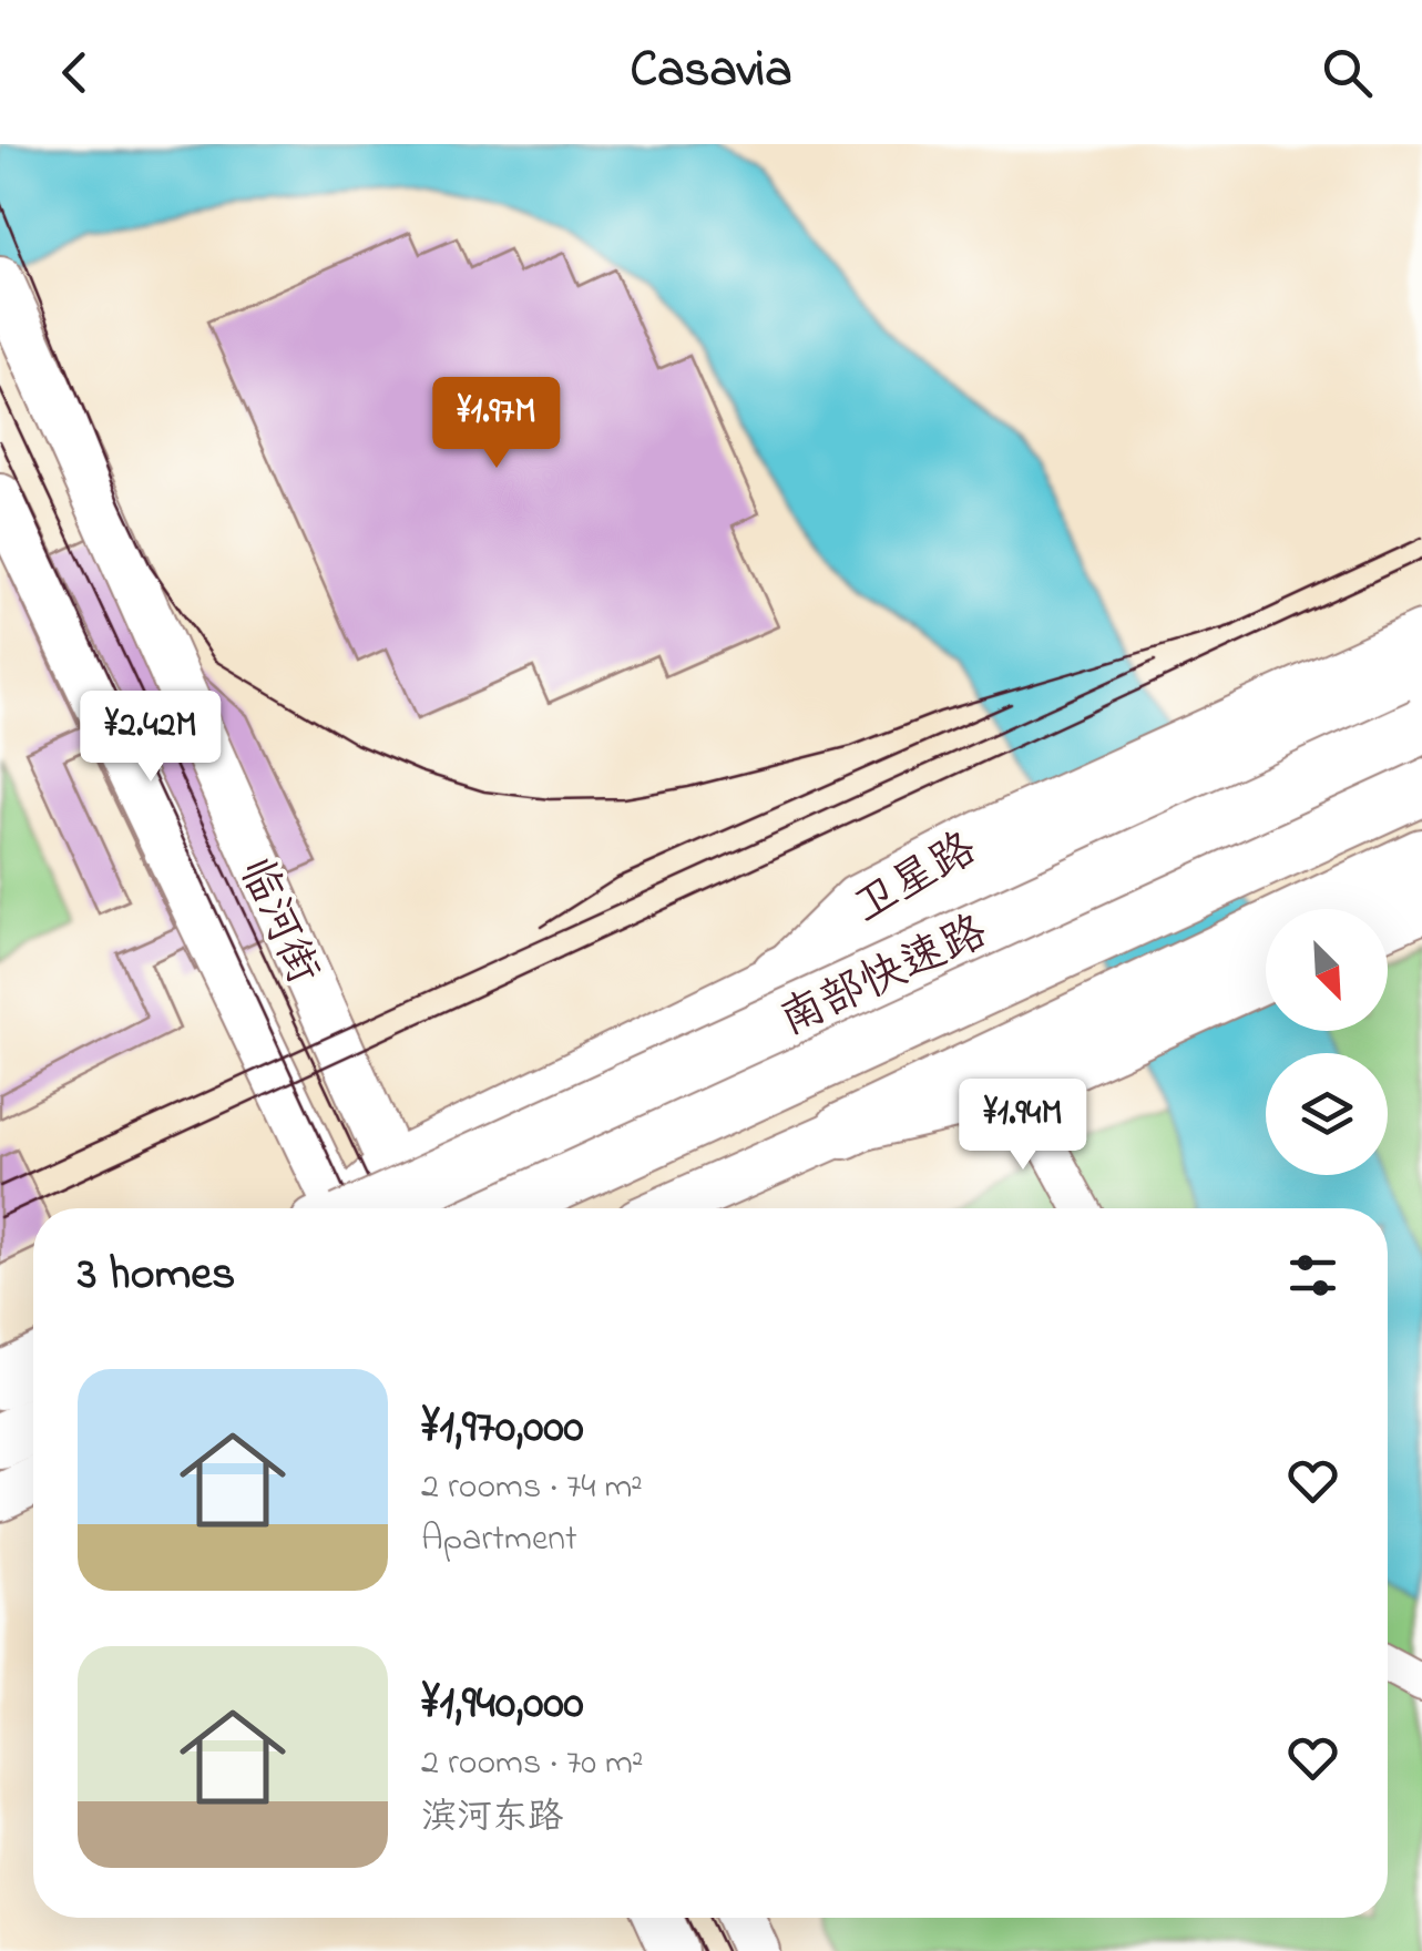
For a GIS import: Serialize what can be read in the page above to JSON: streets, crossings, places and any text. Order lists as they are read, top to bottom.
{
  "streets": {
    "highway": ["南部快速路"],
    "main road": ["卫星路", "临河街"]
  },
  "north": "bottom right",
  "page": {
    "header": "Casavia",
    "price": ["¥1.97M", "¥2.42M", "¥1.94M"],
    "heading": "3 homes",
    "list": [
      {
        "name": "¥1,970,000",
        "note": "2 rooms · 74 m² · Apartment"
      },
      {
        "name": "¥1,940,000",
        "note": "2 rooms · 70 m² · 滨河东路"
      }
    ]
  }
}
